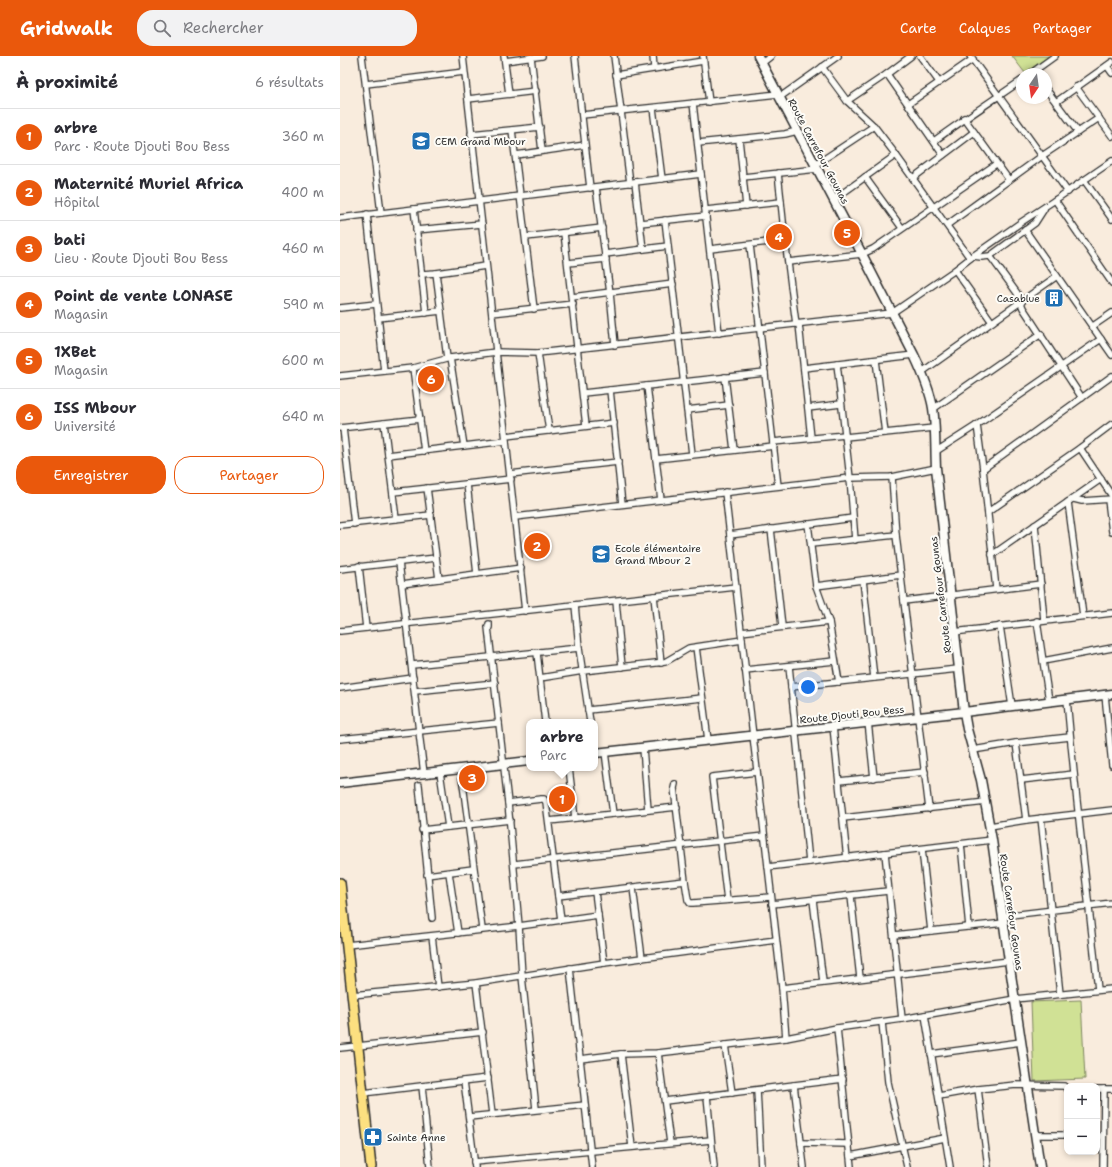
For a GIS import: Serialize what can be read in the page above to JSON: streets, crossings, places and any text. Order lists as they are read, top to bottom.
{
  "streets": {
    "main road": ["Route Carrefour Gounas", "Route Djouti Bou Bess"]
  },
  "crossings": [
    ["Route Carrefour Gounas", "Route Djouti Bou Bess"]
  ],
  "places": {
    "school or university": ["CEM Grand Mbour", "Ecole élémentaire Grand Mbour 2"],
    "building": ["Casablue"],
    "pharmacy": ["Sainte Anne"]
  },
  "north": "bottom",
  "page": {
    "header": "Gridwalk",
    "search": "Rechercher",
    "nav": ["Carte", "Calques", "Partager"],
    "heading": ["À proximité", "6 résultats"],
    "list": [
      {
        "mark": "1",
        "name": "arbre",
        "note": "Parc · Route Djouti Bou Bess",
        "value": "360 m"
      },
      {
        "mark": "2",
        "name": "Maternité Muriel Africa",
        "note": "Hôpital",
        "value": "400 m"
      },
      {
        "mark": "3",
        "name": "bati",
        "note": "Lieu · Route Djouti Bou Bess",
        "value": "460 m"
      },
      {
        "mark": "4",
        "name": "Point de vente LONASE",
        "note": "Magasin",
        "value": "590 m"
      },
      {
        "mark": "5",
        "name": "1XBet",
        "note": "Magasin",
        "value": "600 m"
      },
      {
        "mark": "6",
        "name": "ISS Mbour",
        "note": "Université",
        "value": "640 m"
      }
    ],
    "pins": [
      "5",
      "4",
      "6",
      "2",
      "3",
      "1"
    ],
    "buttons": ["Enregistrer", "Partager"],
    "popup": ["arbre", "Parc"],
    "map_buttons": ["+", "−"]
  }
}
